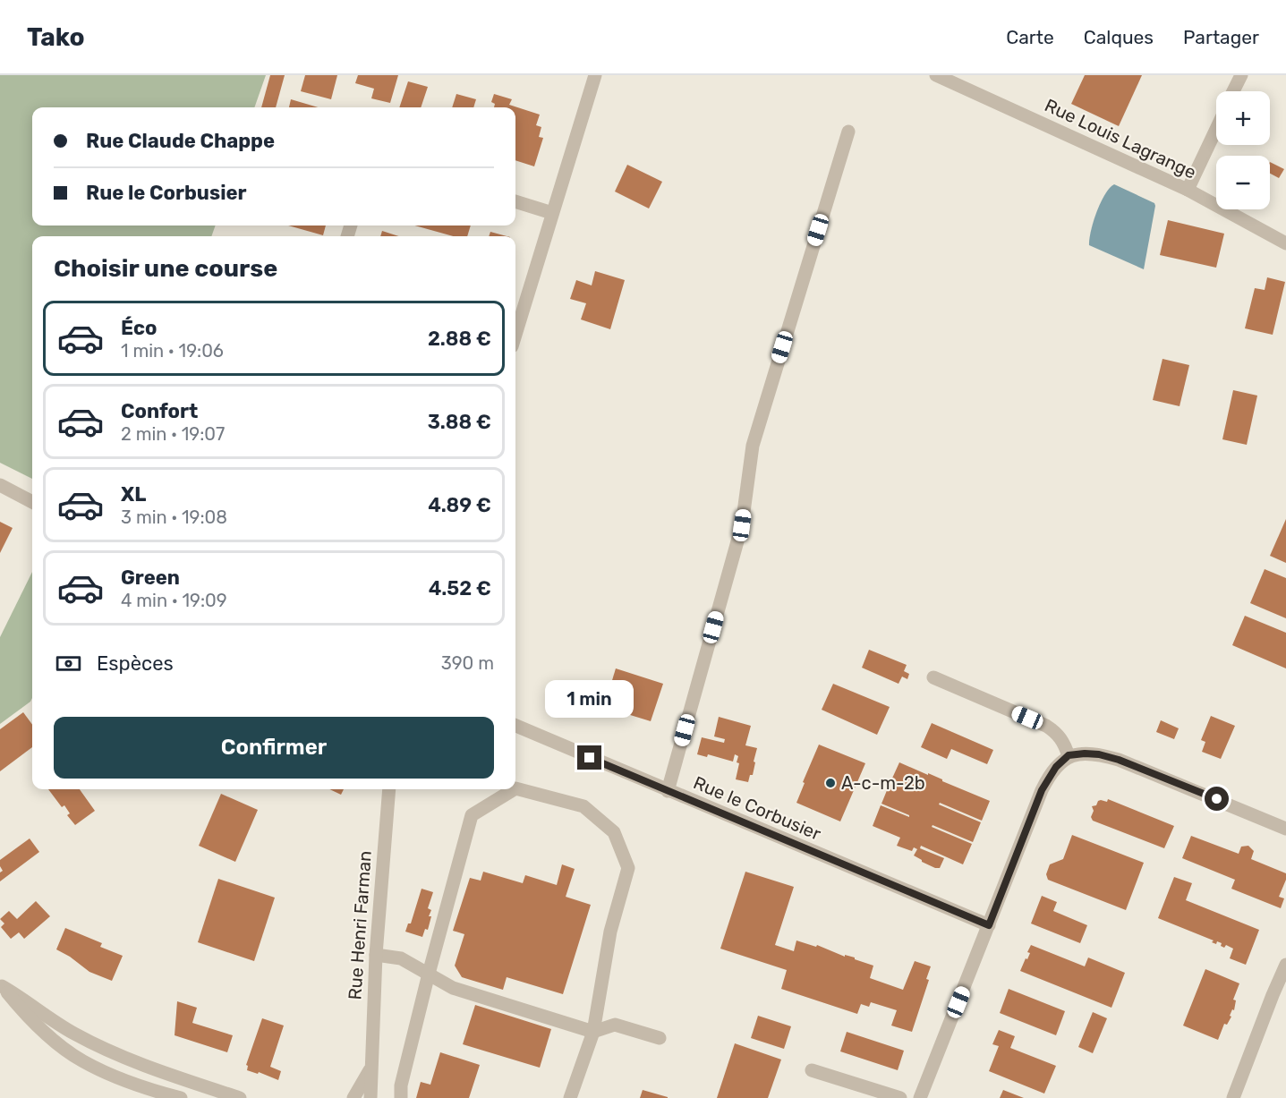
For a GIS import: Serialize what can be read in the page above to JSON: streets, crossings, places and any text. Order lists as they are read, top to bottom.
{
  "streets": {
    "street": ["Rue Louis Lagrange", "Rue le Corbusier", "Rue Henri Farman"]
  },
  "places": ["A-c-m-2b"],
  "page": {
    "header": "Tako",
    "nav": ["Carte", "Calques", "Partager"],
    "map_buttons": ["+", "−"],
    "banner": ["Rue Claude Chappe", "Rue le Corbusier"],
    "heading": "Choisir une course",
    "list": [
      {
        "name": "Éco",
        "note": "1 min · 19:06",
        "value": "2.88 €"
      },
      {
        "name": "Confort",
        "note": "2 min · 19:07",
        "value": "3.88 €"
      },
      {
        "name": "XL",
        "note": "3 min · 19:08",
        "value": "4.89 €"
      },
      {
        "name": "Green",
        "note": "4 min · 19:09",
        "value": "4.52 €"
      }
    ],
    "pay": ["Espèces", "390 m"],
    "bubble": "1 min",
    "buttons": "Confirmer"
  }
}
